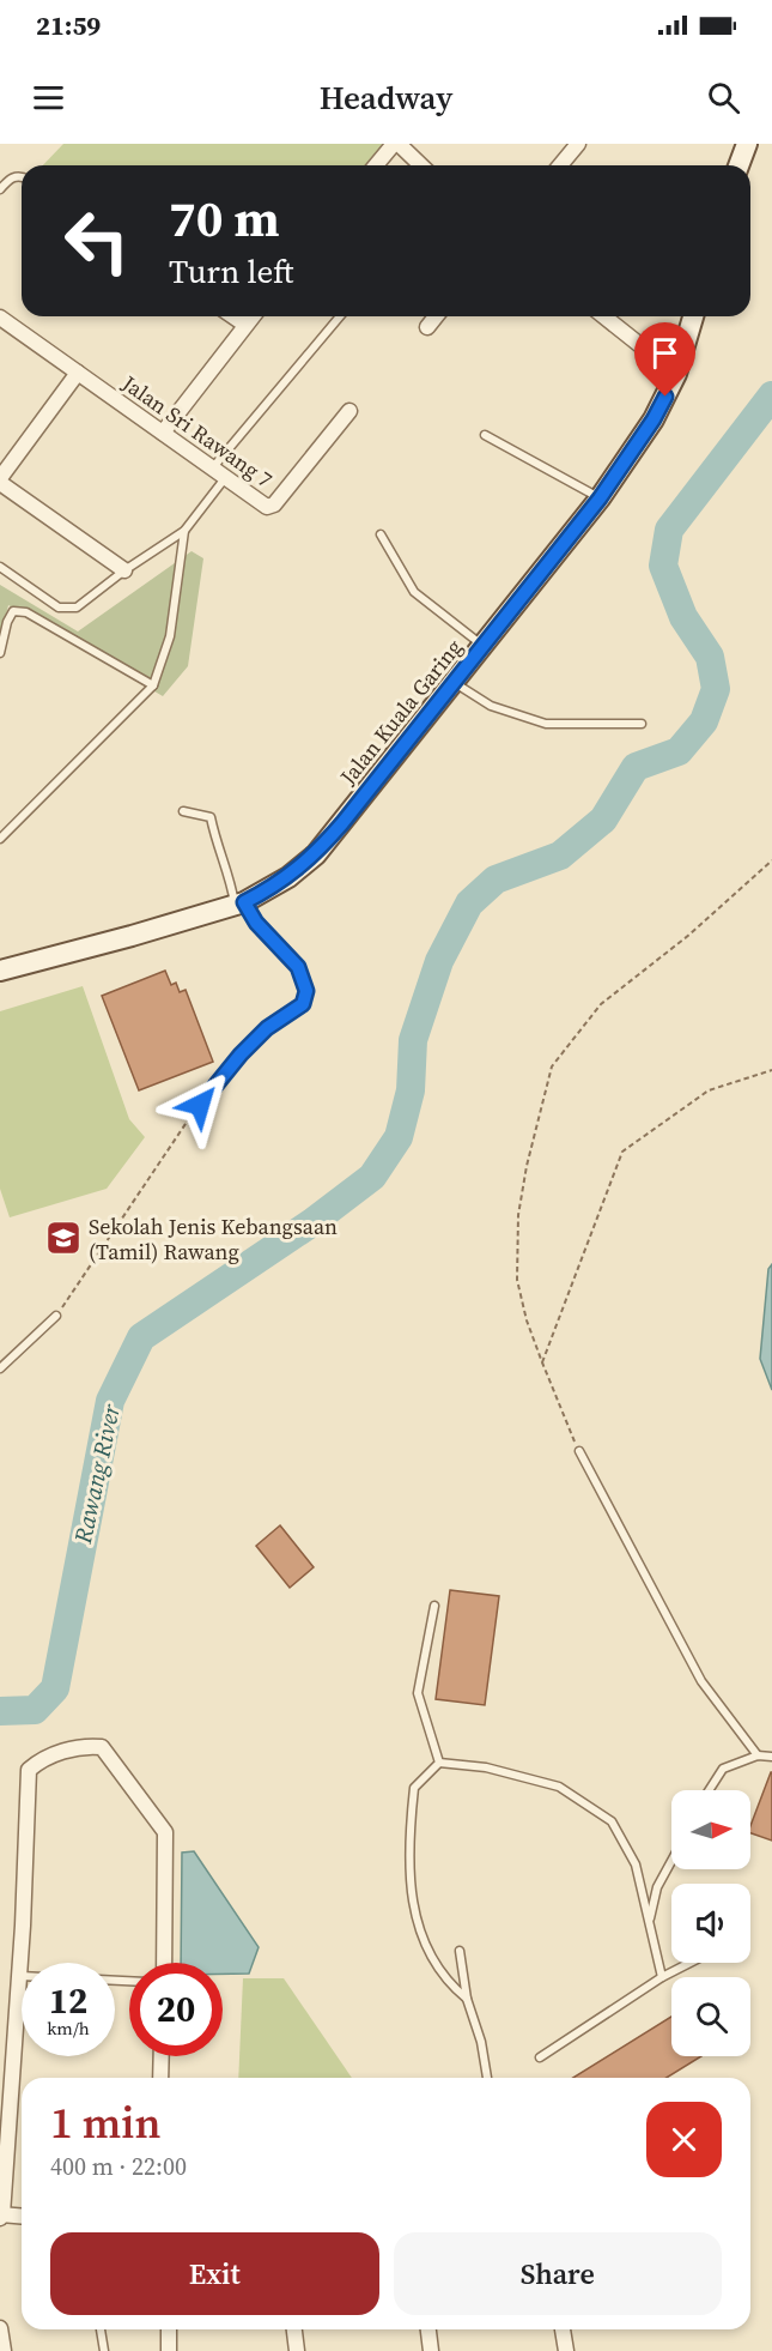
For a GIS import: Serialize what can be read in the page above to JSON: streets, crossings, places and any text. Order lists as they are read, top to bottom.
{
  "streets": {
    "street": ["Jalan Sri Rawang 7", "Jalan Kuala Garing"]
  },
  "water": ["Rawang River"],
  "places": {
    "school or university": ["Sekolah Jenis Kebangsaan (Tamil) Rawang"]
  },
  "north": "right",
  "page": {
    "status": "21:59",
    "header": "Headway",
    "turn": ["70 m", "Turn left"],
    "speed": "12 km/h",
    "limit": "20",
    "heading": ["1 min", "400 m · 22:00"],
    "buttons": ["Exit", "Share"]
  }
}
